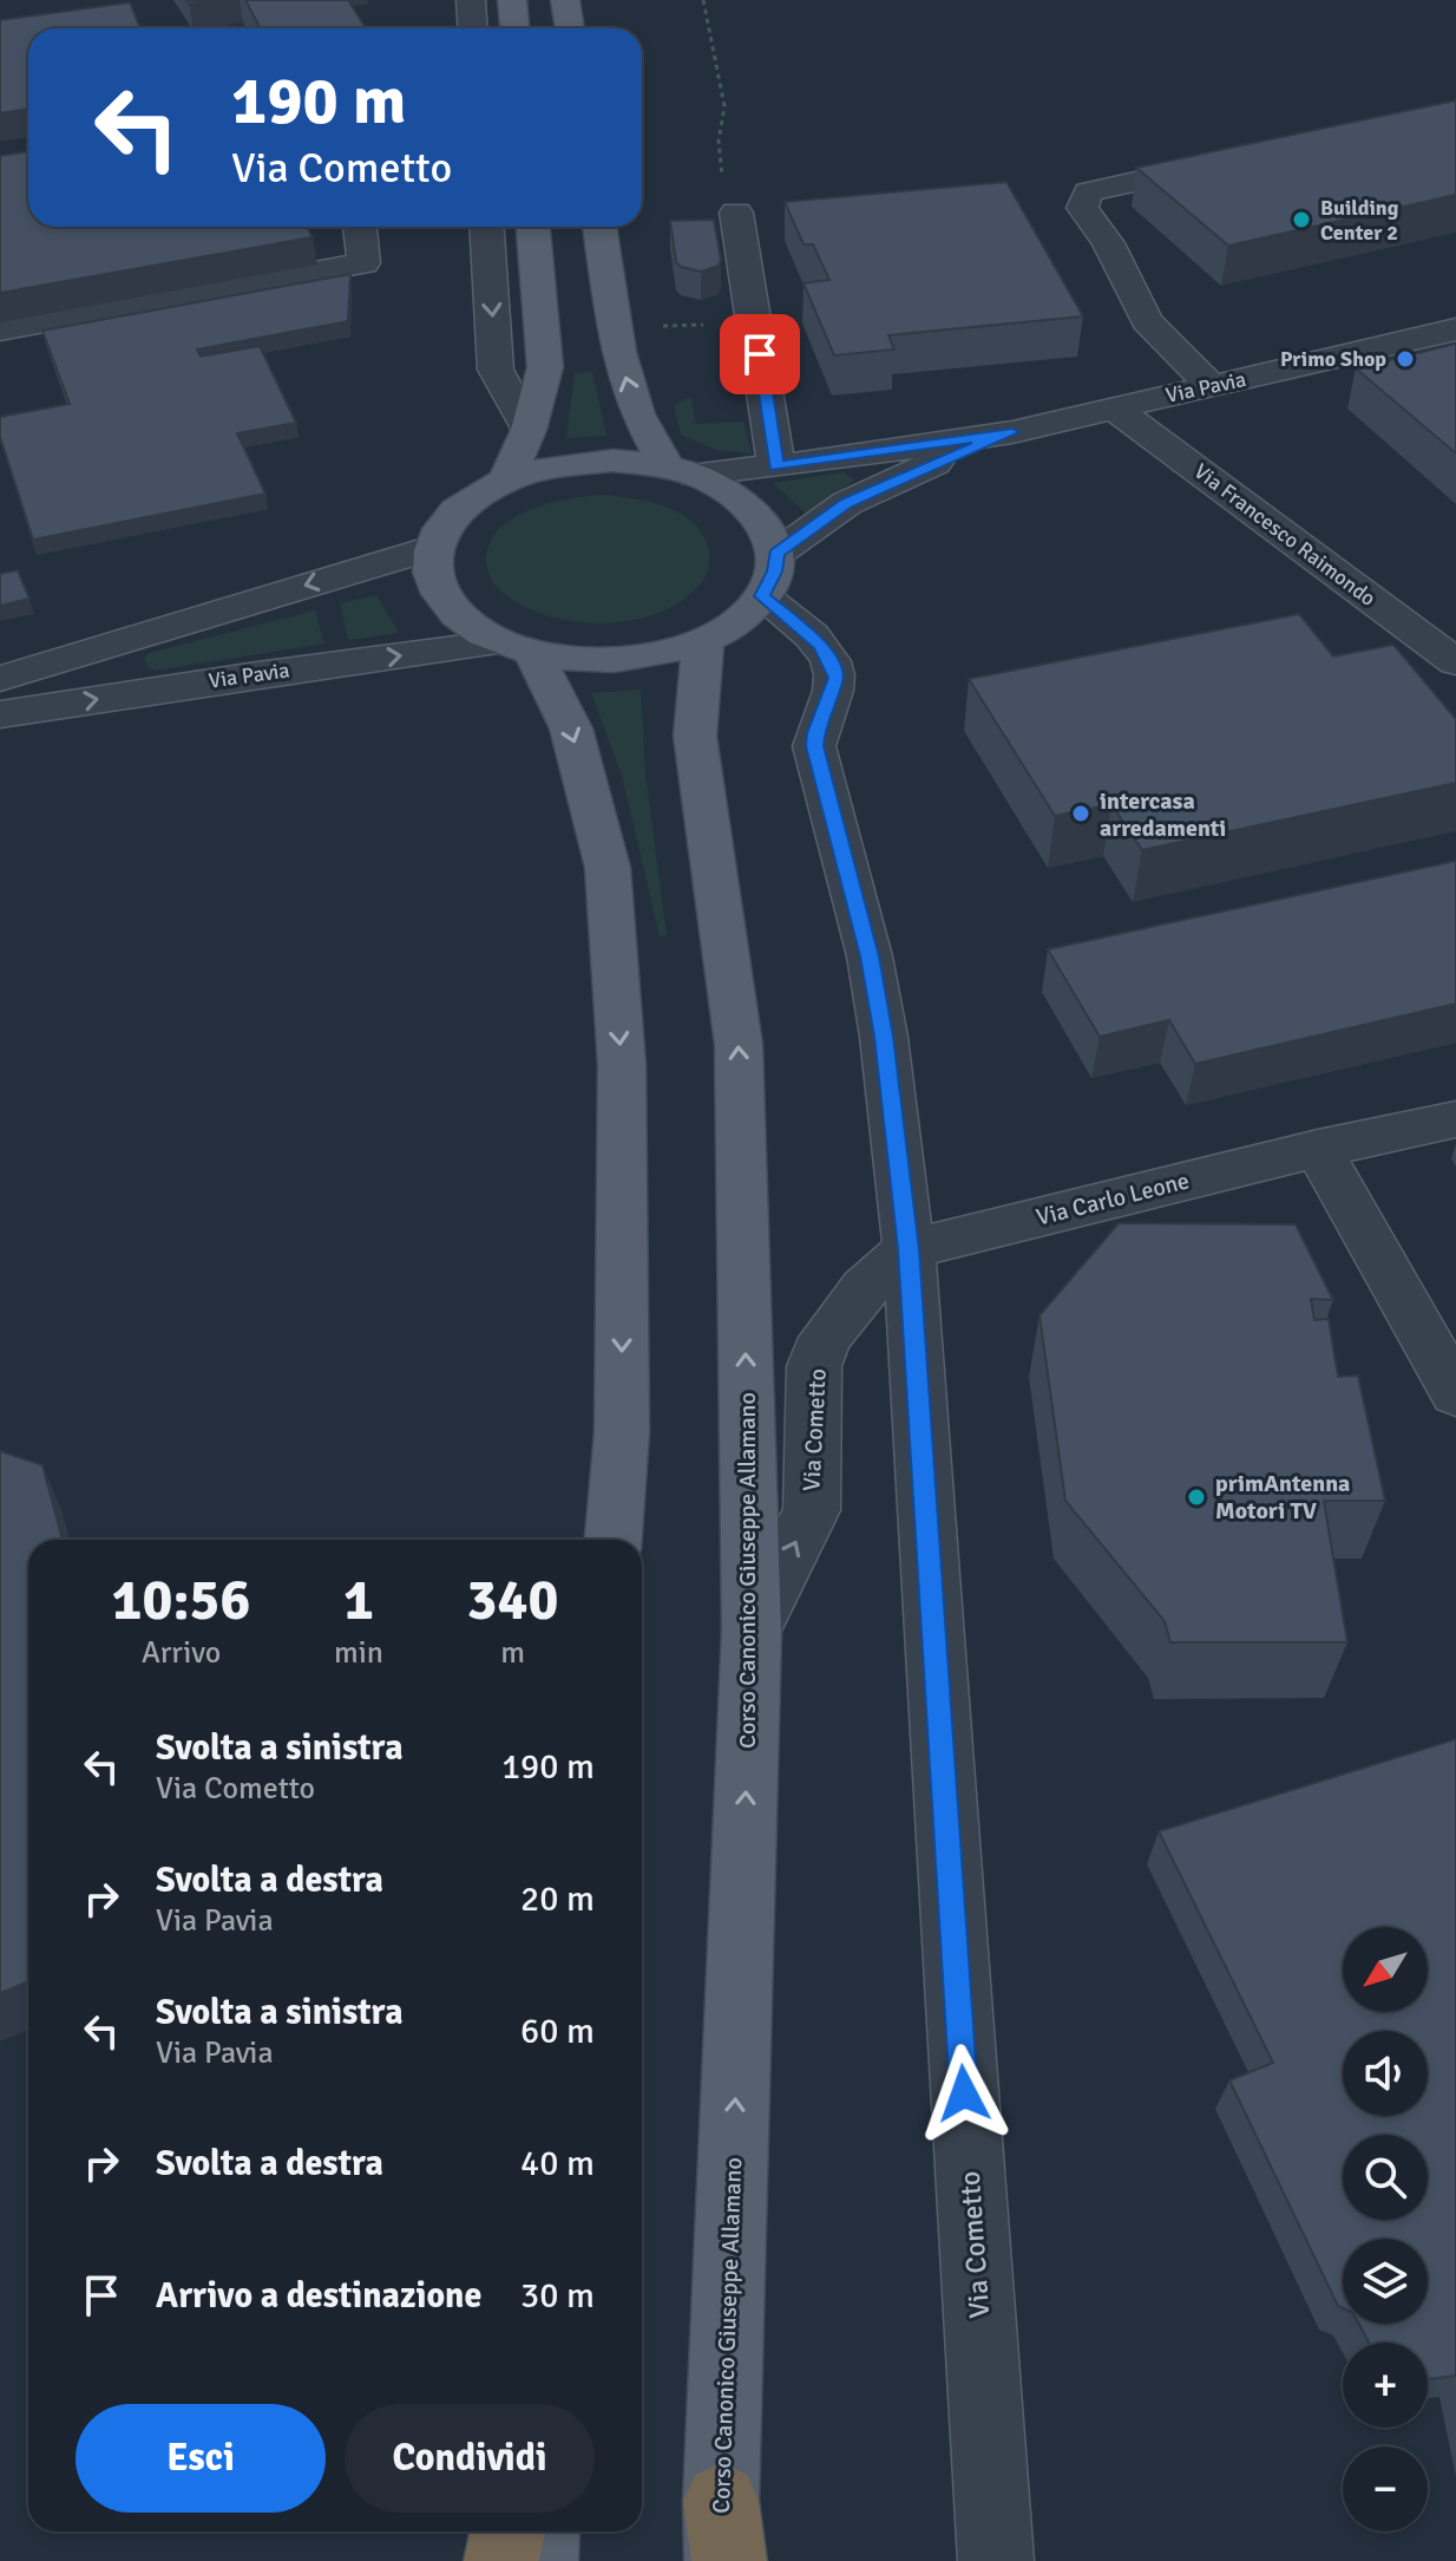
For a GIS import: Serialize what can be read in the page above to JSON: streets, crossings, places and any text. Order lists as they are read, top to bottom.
{
  "streets": {
    "main road": ["Corso Canonico Giuseppe Allamano"],
    "street": [
      "Via Pavia",
      "Via Francesco Raimondo",
      "Via Carlo Leone",
      "Via Cometto"
    ]
  },
  "crossings": [
    ["Via Pavia", "Via Francesco Raimondo"],
    ["Via Pavia", "Via Cometto"],
    ["Via Pavia", "Corso Canonico Giuseppe Allamano"],
    ["Via Carlo Leone", "Via Cometto"],
    ["Via Cometto", "Corso Canonico Giuseppe Allamano"]
  ],
  "places": [
    "Building Center 2",
    "Primo Shop",
    "intercasa arredamenti",
    "primAntenna Motori TV"
  ],
  "north": "bottom left",
  "page": {
    "turn": ["190 m", "Via Cometto"],
    "eta": [
      "10:56",
      "Arrivo",
      "1",
      "min",
      "340",
      "m"
    ],
    "list": [
      {
        "name": "Svolta a sinistra",
        "note": "Via Cometto",
        "value": "190 m"
      },
      {
        "name": "Svolta a destra",
        "note": "Via Pavia",
        "value": "20 m"
      },
      {
        "name": "Svolta a sinistra",
        "note": "Via Pavia",
        "value": "60 m"
      },
      {
        "name": "Svolta a destra",
        "value": "40 m"
      },
      {
        "name": "Arrivo a destinazione",
        "value": "30 m"
      }
    ],
    "map_buttons": ["+", "−"],
    "buttons": ["Esci", "Condividi"]
  }
}
